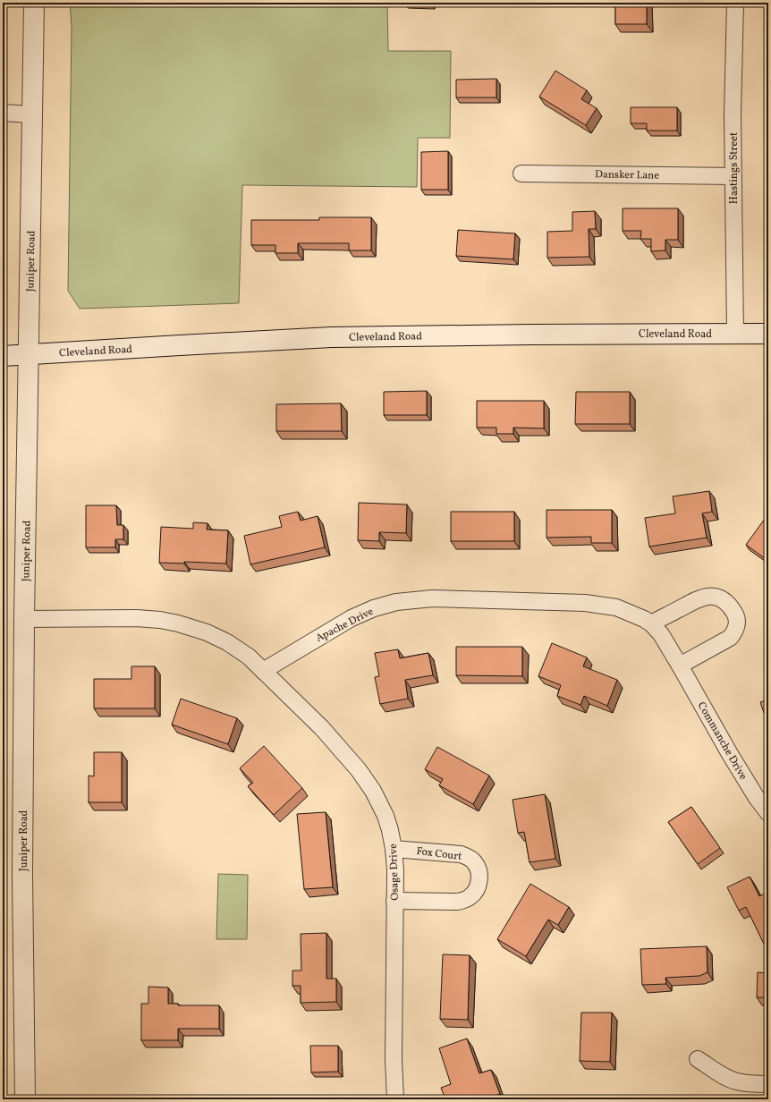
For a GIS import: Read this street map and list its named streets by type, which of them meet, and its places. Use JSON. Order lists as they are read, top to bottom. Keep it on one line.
{"streets":{"street":["Hastings Street","Dansker Lane","Juniper Road","Cleveland Road","Apache Drive","Commanche Drive","Fox Court","Osage Drive"]},"crossings":[["Hastings Street","Dansker Lane"],["Hastings Street","Cleveland Road"],["Juniper Road","Cleveland Road"],["Apache Drive","Commanche Drive"],["Apache Drive","Osage Drive"],["Fox Court","Osage Drive"]]}
